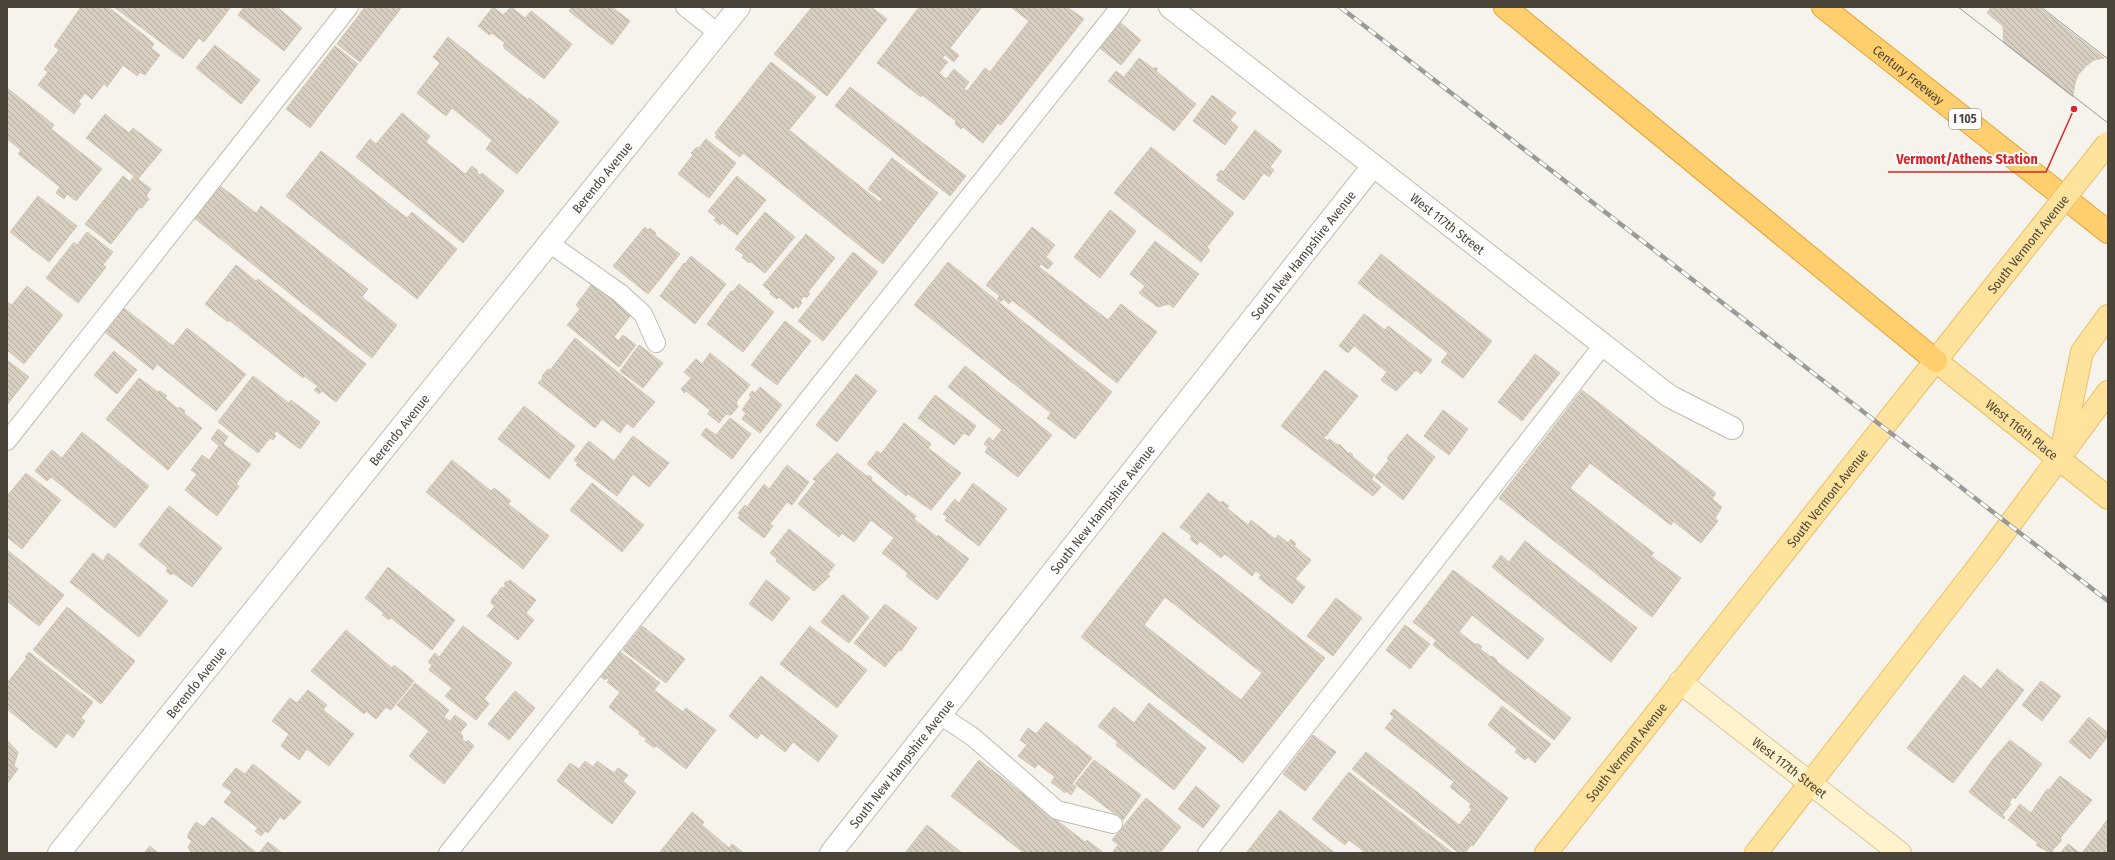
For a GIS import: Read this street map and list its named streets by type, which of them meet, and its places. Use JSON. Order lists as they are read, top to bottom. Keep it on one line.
{"streets":{"highway":["Century Freeway","I 105"],"main road":["South Vermont Avenue","West 116th Place"],"street":["Berendo Avenue","West 117th Street","South New Hampshire Avenue"]},"crossings":[["West 117th Street","South Vermont Avenue"],["West 117th Street","South New Hampshire Avenue"],["South Vermont Avenue","West 116th Place"]],"places":["Vermont/Athens Station"]}
